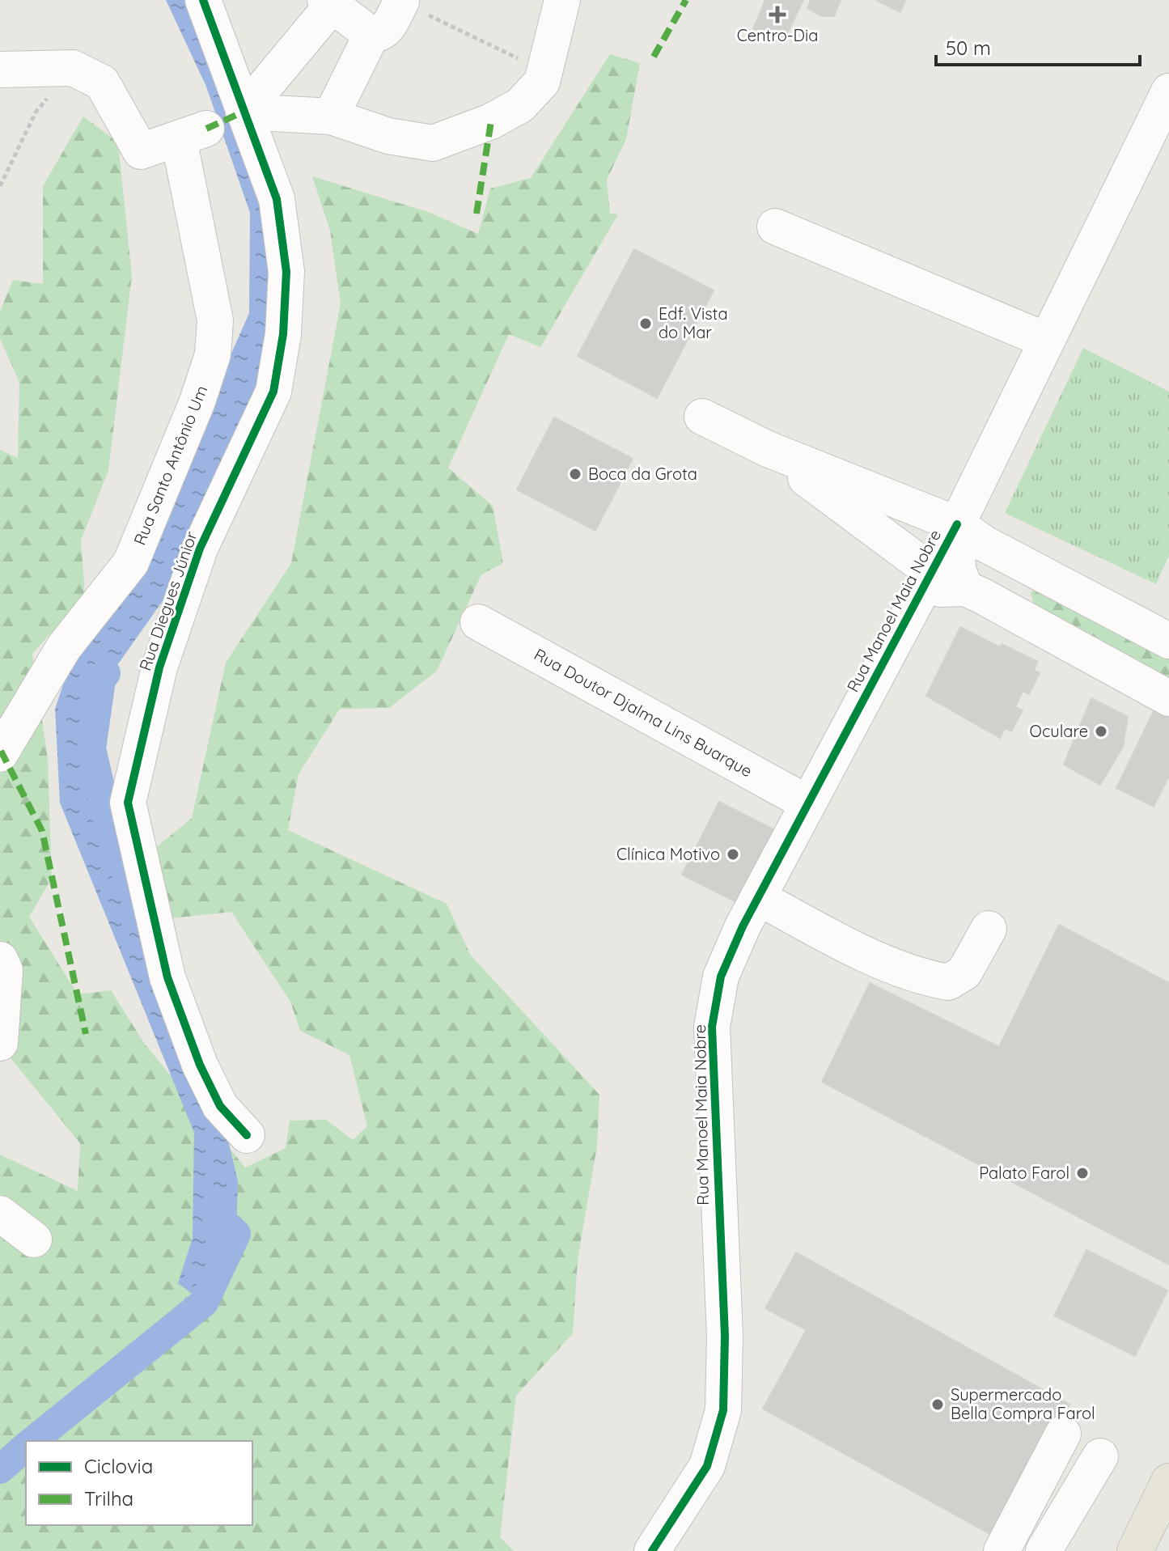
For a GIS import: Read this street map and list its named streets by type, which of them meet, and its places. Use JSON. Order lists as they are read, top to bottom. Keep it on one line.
{"streets":{"street":["Rua Santo Antônio Um","Rua Diegues Júnior","Rua Manoel Maia Nobre","Rua Doutor Djalma Lins Buarque"]},"crossings":[["Rua Manoel Maia Nobre","Rua Doutor Djalma Lins Buarque"]],"places":{"health":["Centro-Dia"],"other":["Edf. Vista do Mar","Boca da Grota","Oculare","Clínica Motivo","Palato Farol","Supermercado Bella Compra Farol"]},"legend":["Ciclovia","Trilha"],"scale_bar":"50 m"}
